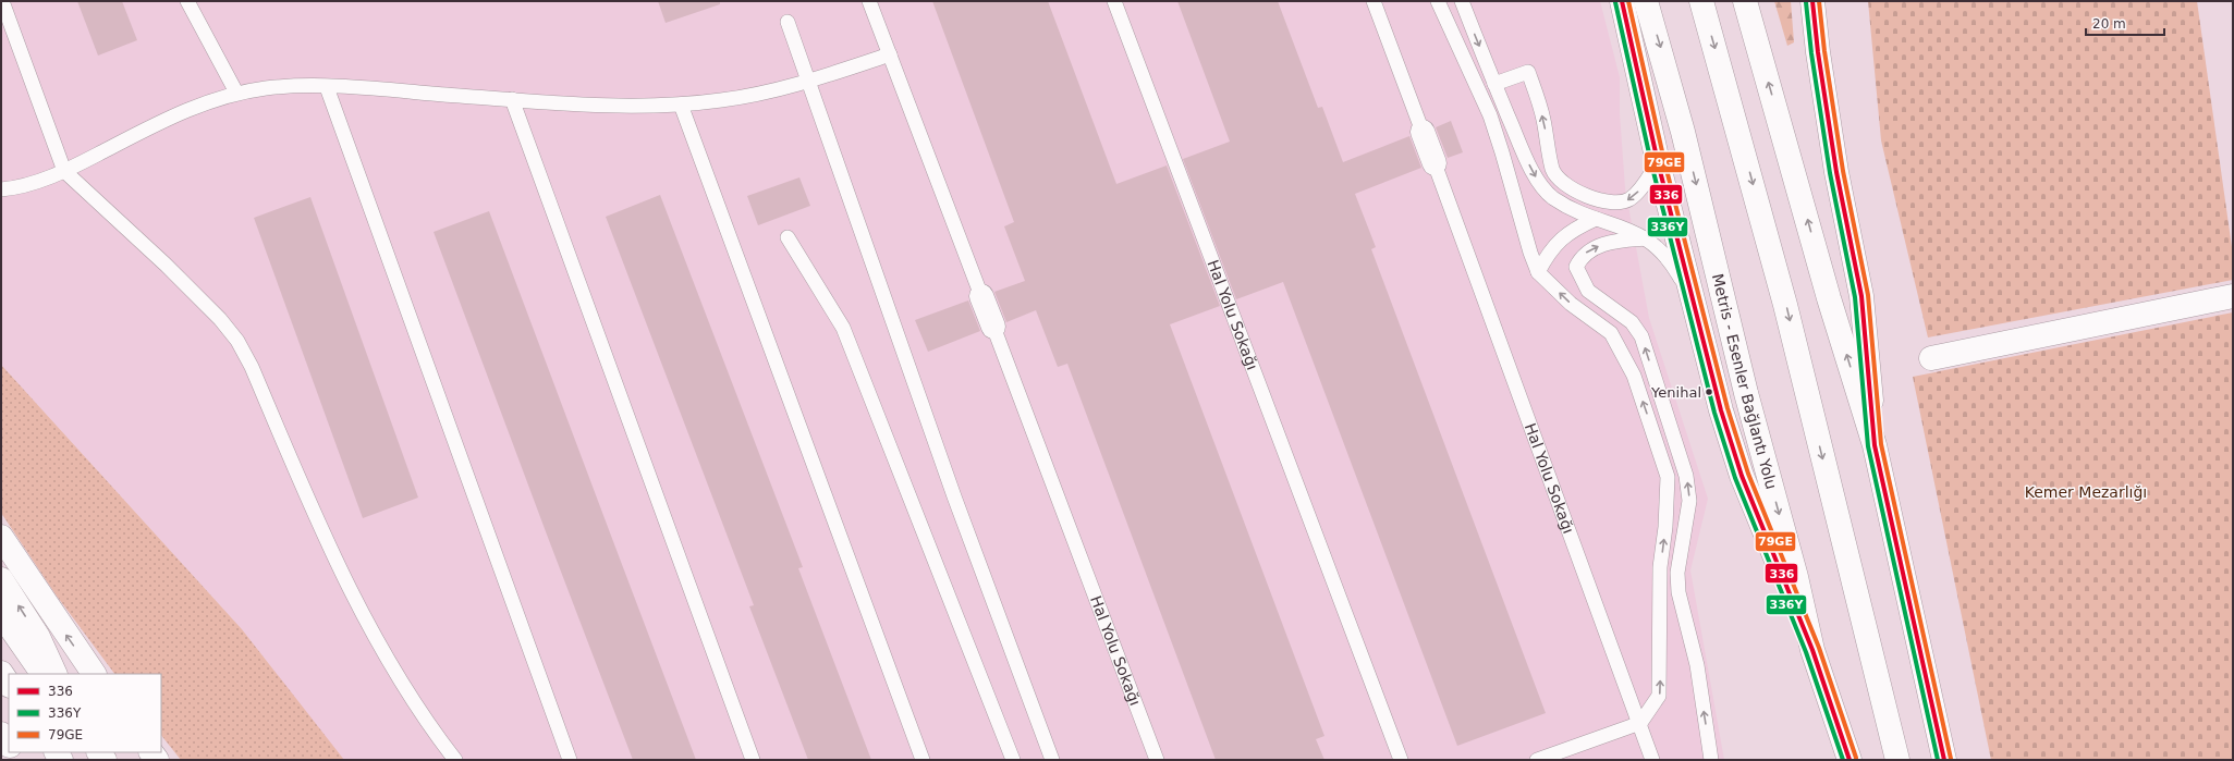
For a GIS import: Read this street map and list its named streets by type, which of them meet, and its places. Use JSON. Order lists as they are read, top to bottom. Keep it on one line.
{"streets":{"main road":["Hal Yolu Sokağı","Metris - Esenler Bağlantı Yolu"]},"parks":["Kemer Mezarlığı"],"places":["Yenihal"],"lines":["transit line 336","transit line 79GE","transit line 336Y"],"legend":["336","336Y","79GE"],"scale_bar":"20 m"}
